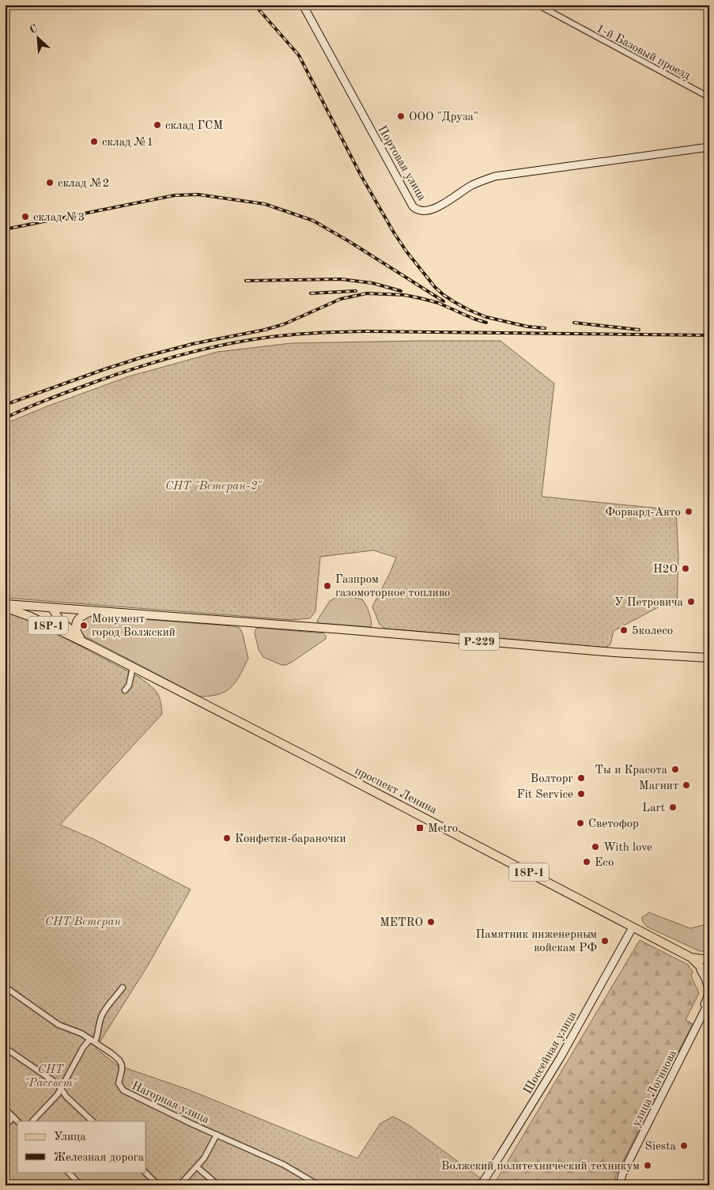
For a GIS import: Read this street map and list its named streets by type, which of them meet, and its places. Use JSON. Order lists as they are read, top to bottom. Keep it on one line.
{"streets":{"main road":["18Р-1","Р-229","проспект Ленина"],"street":["1-й Базовый проезд","Портовая улица","Шоссейная улица","улица Логинова","Нагорная улица"]},"crossings":[["Р-229","проспект Ленина"],["проспект Ленина","Шоссейная улица"]],"parks":["СНТ \"Ветеран-2\"","СНТ Ветеран","СНТ \"Рассвет\""],"places":{"other":["ООО \"Друза\"","склад ГСМ","склад №1","склад №2","склад №3","Форвард-Авто","H2O","Газпром газомоторное топливо","У Петровича","Монумент город Волжский","5колесо","Ты и Красота","Волторг","Магнит","Fit Service","Lart","Светофор","Конфетки-бараночки","With love","Eco","METRO","Памятник инженерным войскам РФ","Siesta","Волжский политехнический техникум"],"transit":["Metro"]},"legend":["Улица","Железная дорога"],"north":"top left"}
